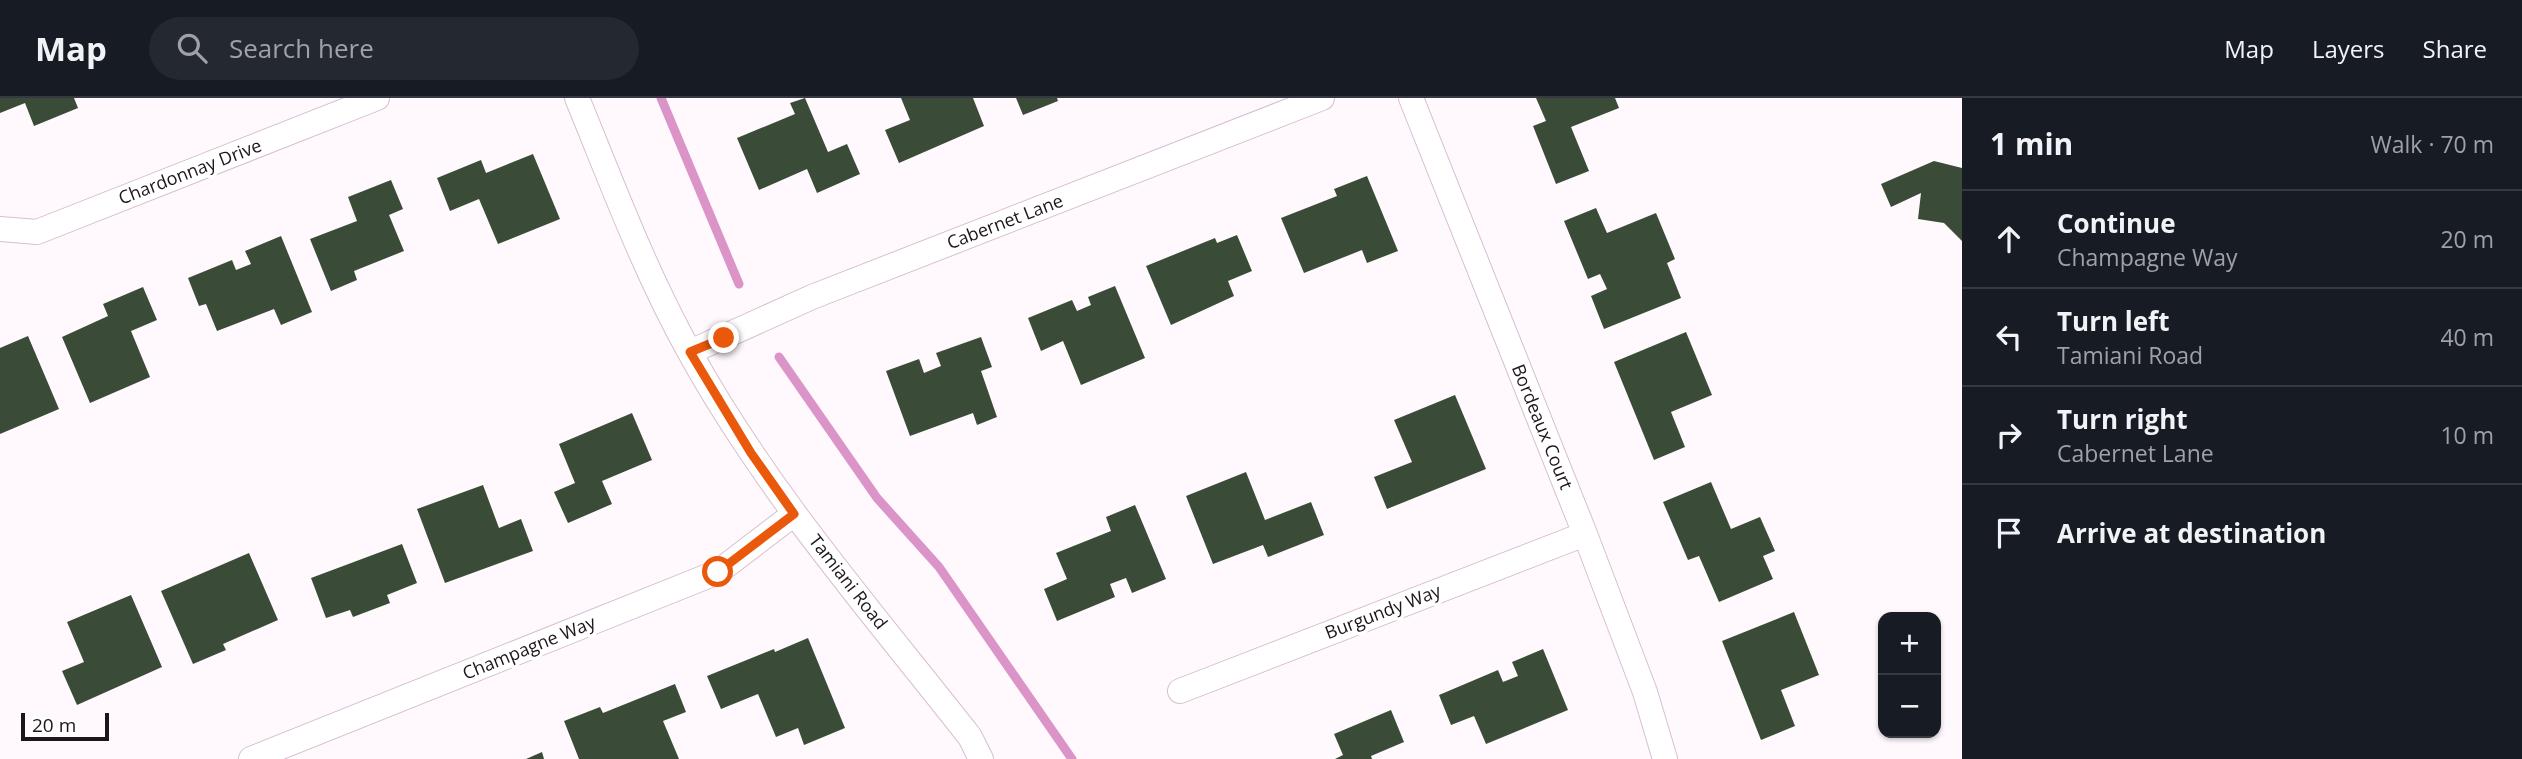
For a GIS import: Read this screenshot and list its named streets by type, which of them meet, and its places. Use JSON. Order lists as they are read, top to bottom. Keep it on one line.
{"streets":{"street":["Chardonnay Drive","Cabernet Lane","Bordeaux Court","Tamiani Road","Burgundy Way","Champagne Way"]},"crossings":[["Cabernet Lane","Tamiani Road"],["Bordeaux Court","Burgundy Way"],["Tamiani Road","Champagne Way"]],"scale_bar":"20 m","page":{"header":"Map","search":"Search here","nav":["Map","Layers","Share"],"heading":["1 min","Walk · 70 m"],"list":[["Continue","Champagne Way","20 m"],["Turn left","Tamiani Road","40 m"],["Turn right","Cabernet Lane","10 m"],"Arrive at destination"],"map_buttons":["+","−"],"scale":"20 m"}}
